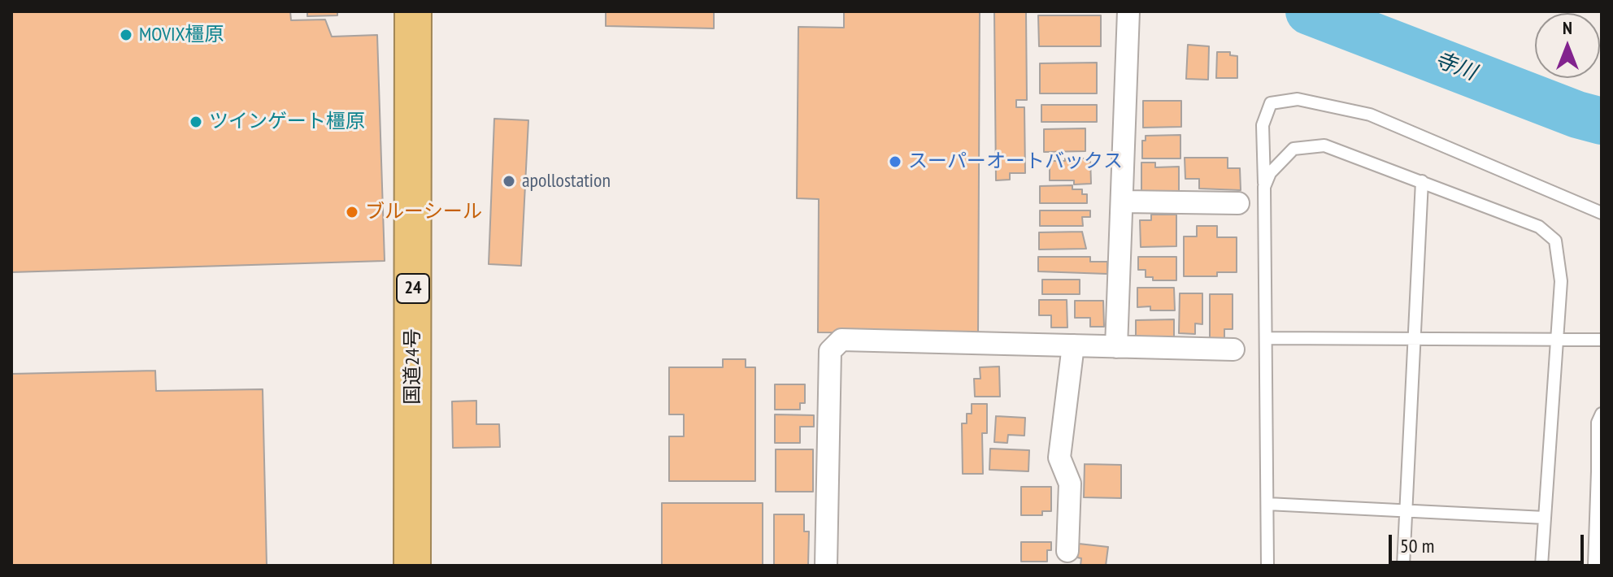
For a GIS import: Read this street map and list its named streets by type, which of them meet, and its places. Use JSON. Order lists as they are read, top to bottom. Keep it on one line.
{"streets":{"highway":["24","国道24号"]},"water":["寺川"],"places":["MOVIX橿原","ツインゲート橿原","スーパーオートバックス","apollostation","ブルーシール"],"scale_bar":"50 m","north":"top"}
